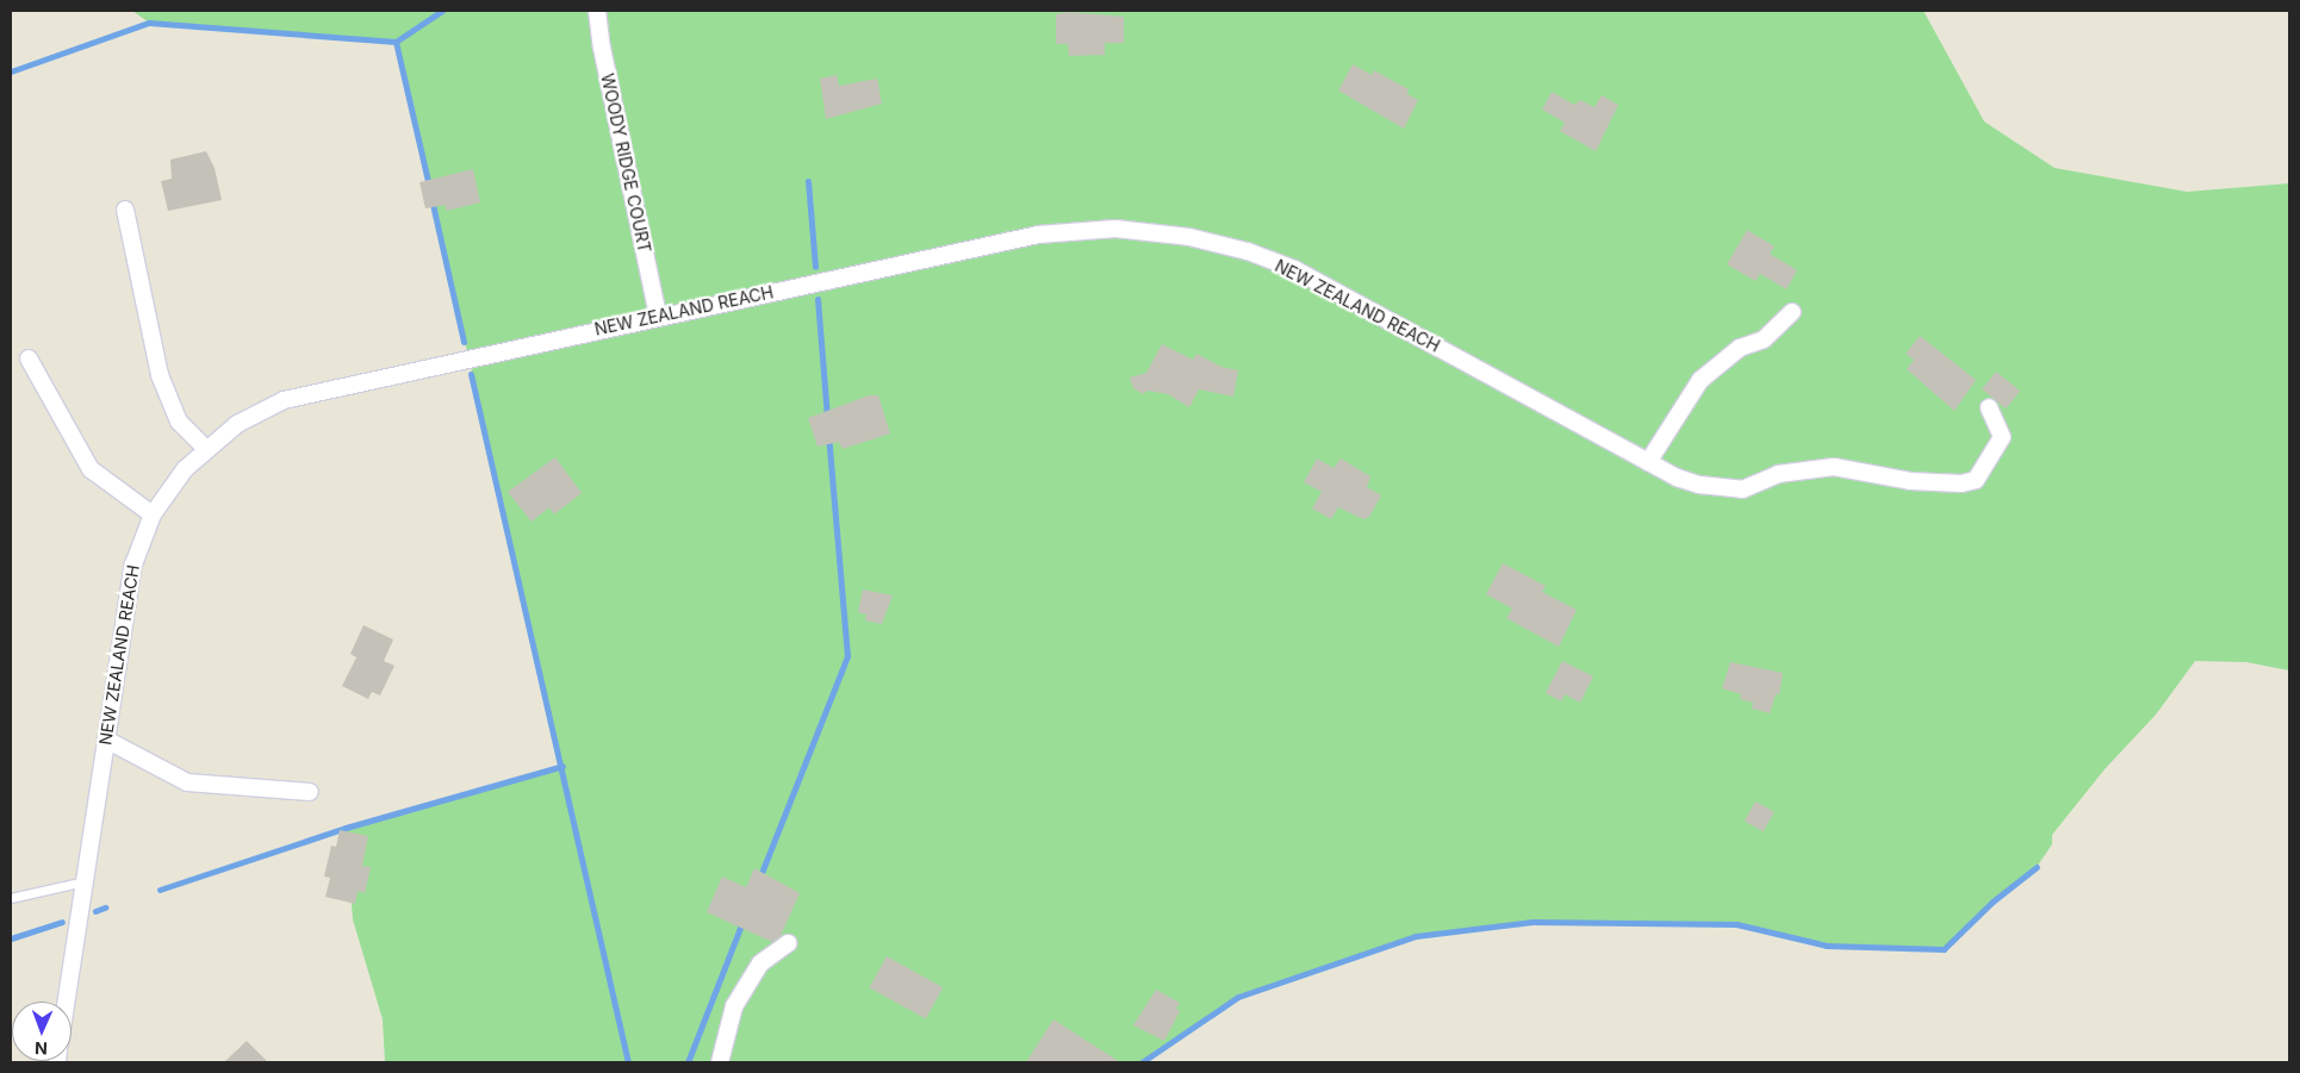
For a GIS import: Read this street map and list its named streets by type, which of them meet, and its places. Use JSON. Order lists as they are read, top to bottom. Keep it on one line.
{"streets":{"street":["WOODY RIDGE COURT","NEW ZEALAND REACH"]},"crossings":[["WOODY RIDGE COURT","NEW ZEALAND REACH"]],"north":"bottom"}
